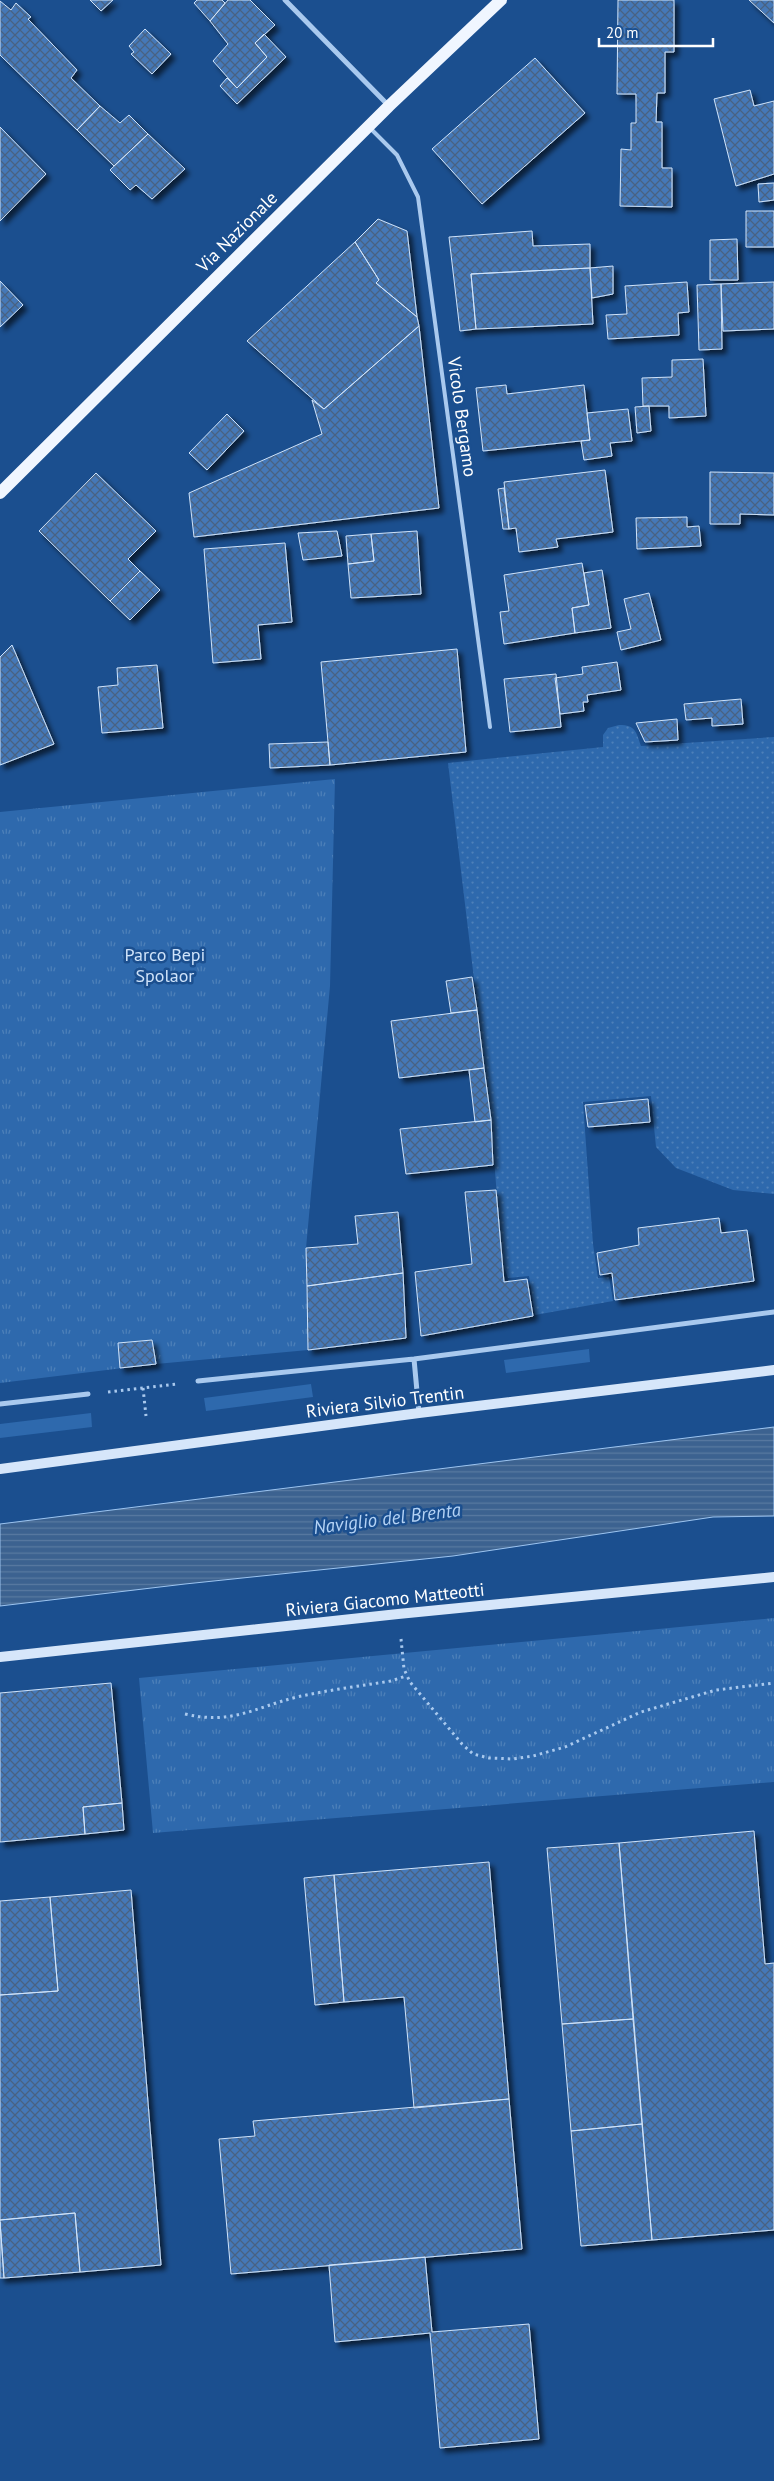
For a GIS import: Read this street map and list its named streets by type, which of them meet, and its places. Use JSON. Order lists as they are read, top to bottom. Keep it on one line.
{"streets":{"main road":["Via Nazionale"],"street":["Riviera Silvio Trentin","Riviera Giacomo Matteotti"],"lane":["Vicolo Bergamo"]},"crossings":[["Via Nazionale","Vicolo Bergamo"]],"water":["Naviglio del Brenta"],"parks":["Parco Bepi Spolaor"],"scale_bar":"20 m"}
